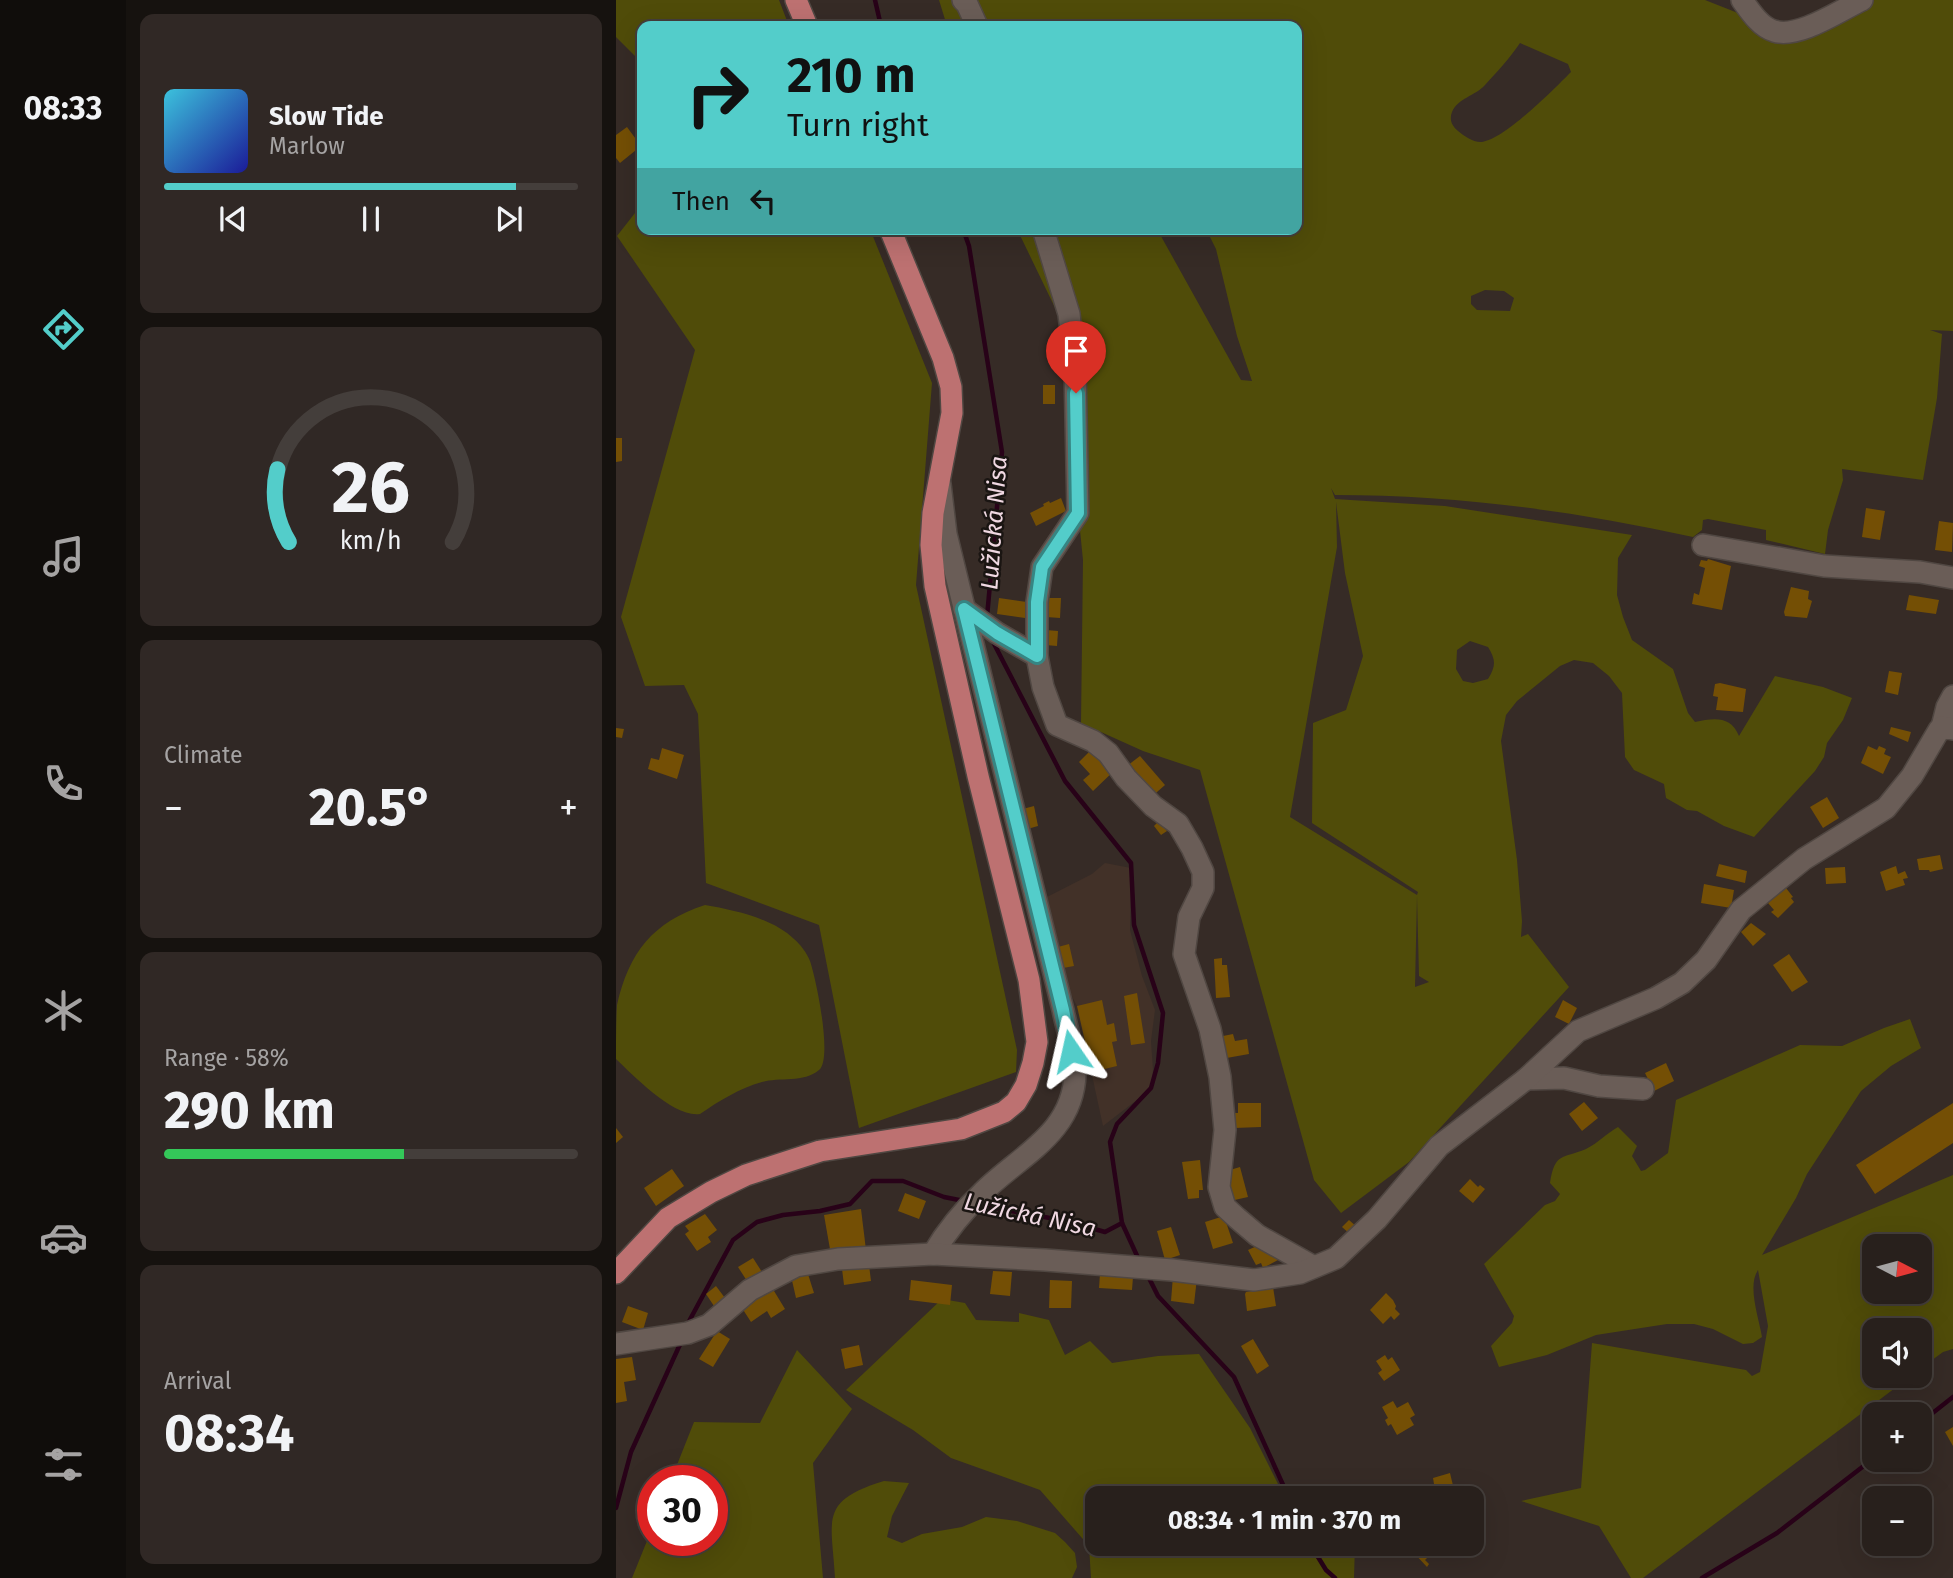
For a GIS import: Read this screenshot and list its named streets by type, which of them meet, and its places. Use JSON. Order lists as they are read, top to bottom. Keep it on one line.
{"water":["Lužická Nisa"],"north":"right","page":{"tabs":"08:33","turn":["210 m","Turn right"],"song":["Slow Tide","Marlow"],"then":"Then","tile":["Climate",["Range · 58%","290 km"],["Arrival","08:34"]],"heat":["−","20.5°","+"],"map_buttons":["+","−"],"limit":"30","trip":"08:34 · 1 min · 370 m","gauge":["26","km/h"]}}
